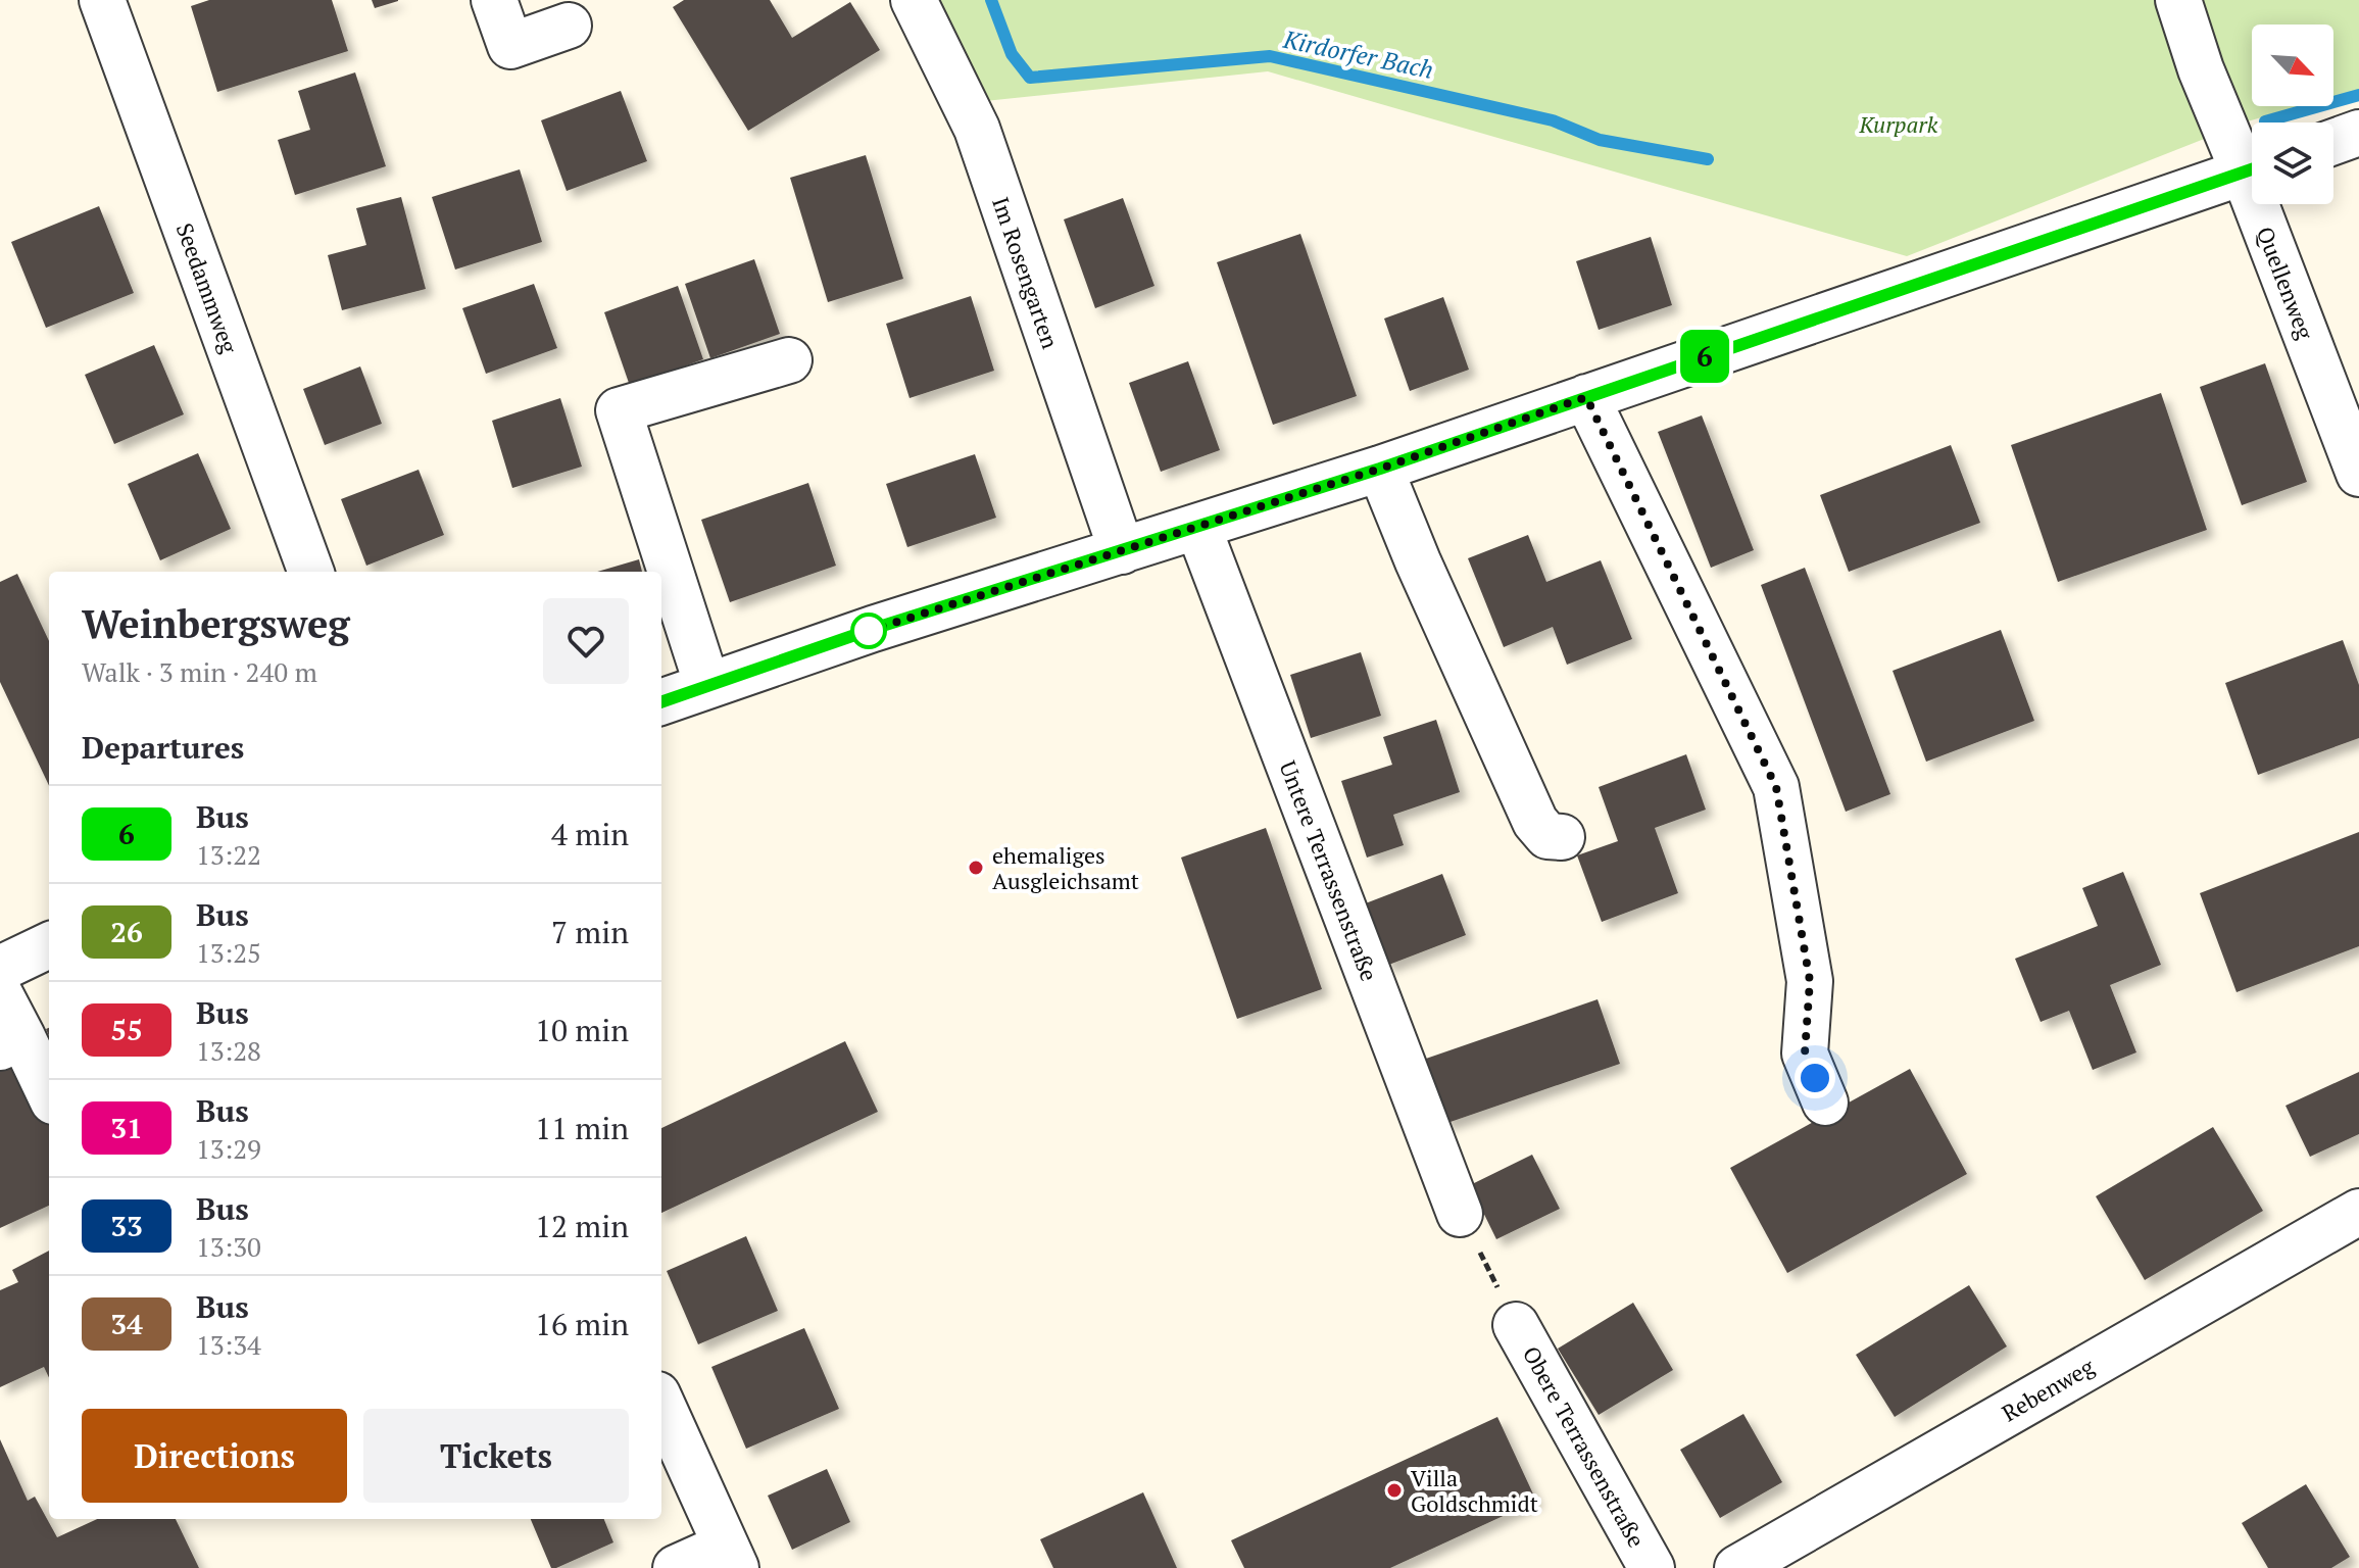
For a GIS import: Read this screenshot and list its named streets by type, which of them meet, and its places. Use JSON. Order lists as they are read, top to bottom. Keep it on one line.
{"streets":{"street":["Im Rosengarten","Quellenweg","Seedammweg","Untere Terrassenstraße","Rebenweg","Obere Terrassenstraße"]},"water":["Kirdorfer Bach"],"parks":["Kurpark"],"places":["ehemaliges Ausgleichsamt","Villa Goldschmidt"],"lines":["bus line 6"],"north":"bottom right","page":{"on_map":"6","heading":[["Weinbergsweg","Walk · 3 min · 240 m"],"Departures"],"list":[{"mark":"6","name":"Bus","note":"13:22","value":"4 min"},{"mark":"26","name":"Bus","note":"13:25","value":"7 min"},{"mark":"55","name":"Bus","note":"13:28","value":"10 min"},{"mark":"31","name":"Bus","note":"13:29","value":"11 min"},{"mark":"33","name":"Bus","note":"13:30","value":"12 min"},{"mark":"34","name":"Bus","note":"13:34","value":"16 min"}],"buttons":["Directions","Tickets"]}}
